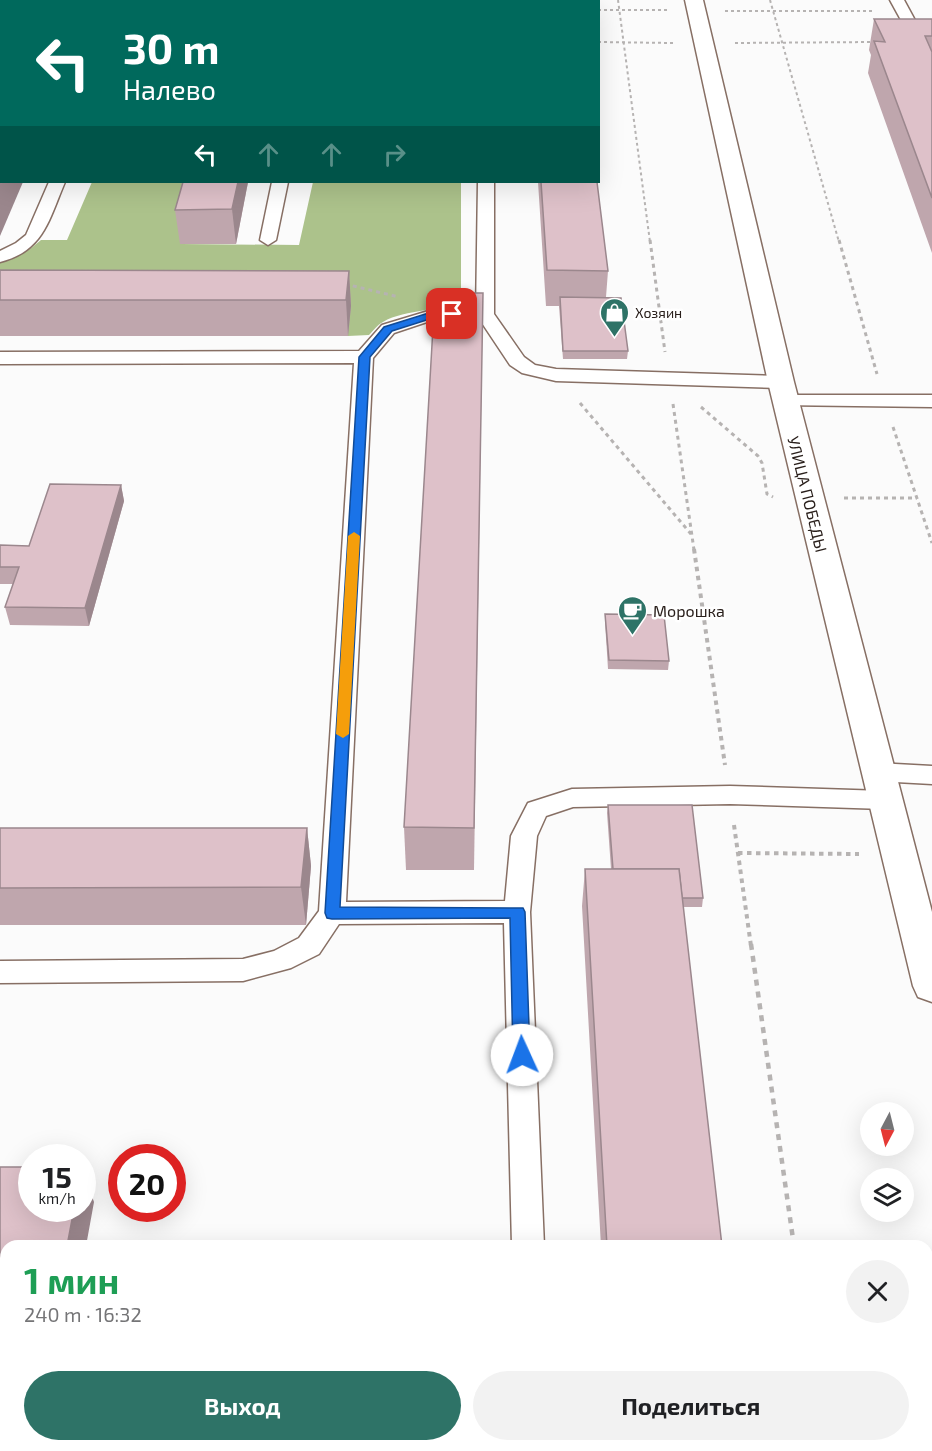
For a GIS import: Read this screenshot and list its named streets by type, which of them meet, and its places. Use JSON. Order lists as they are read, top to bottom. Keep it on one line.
{"streets":{"street":["УЛИЦА ПОБЕДЫ"]},"places":{"shop":["Хозяин"],"cafe":["Морошка"]},"north":"bottom","page":{"turn":["30 m","Налево"],"speed":"15 km/h","limit":"20","heading":["1 мин","240 m · 16:32"],"buttons":["Выход","Поделиться"]}}
